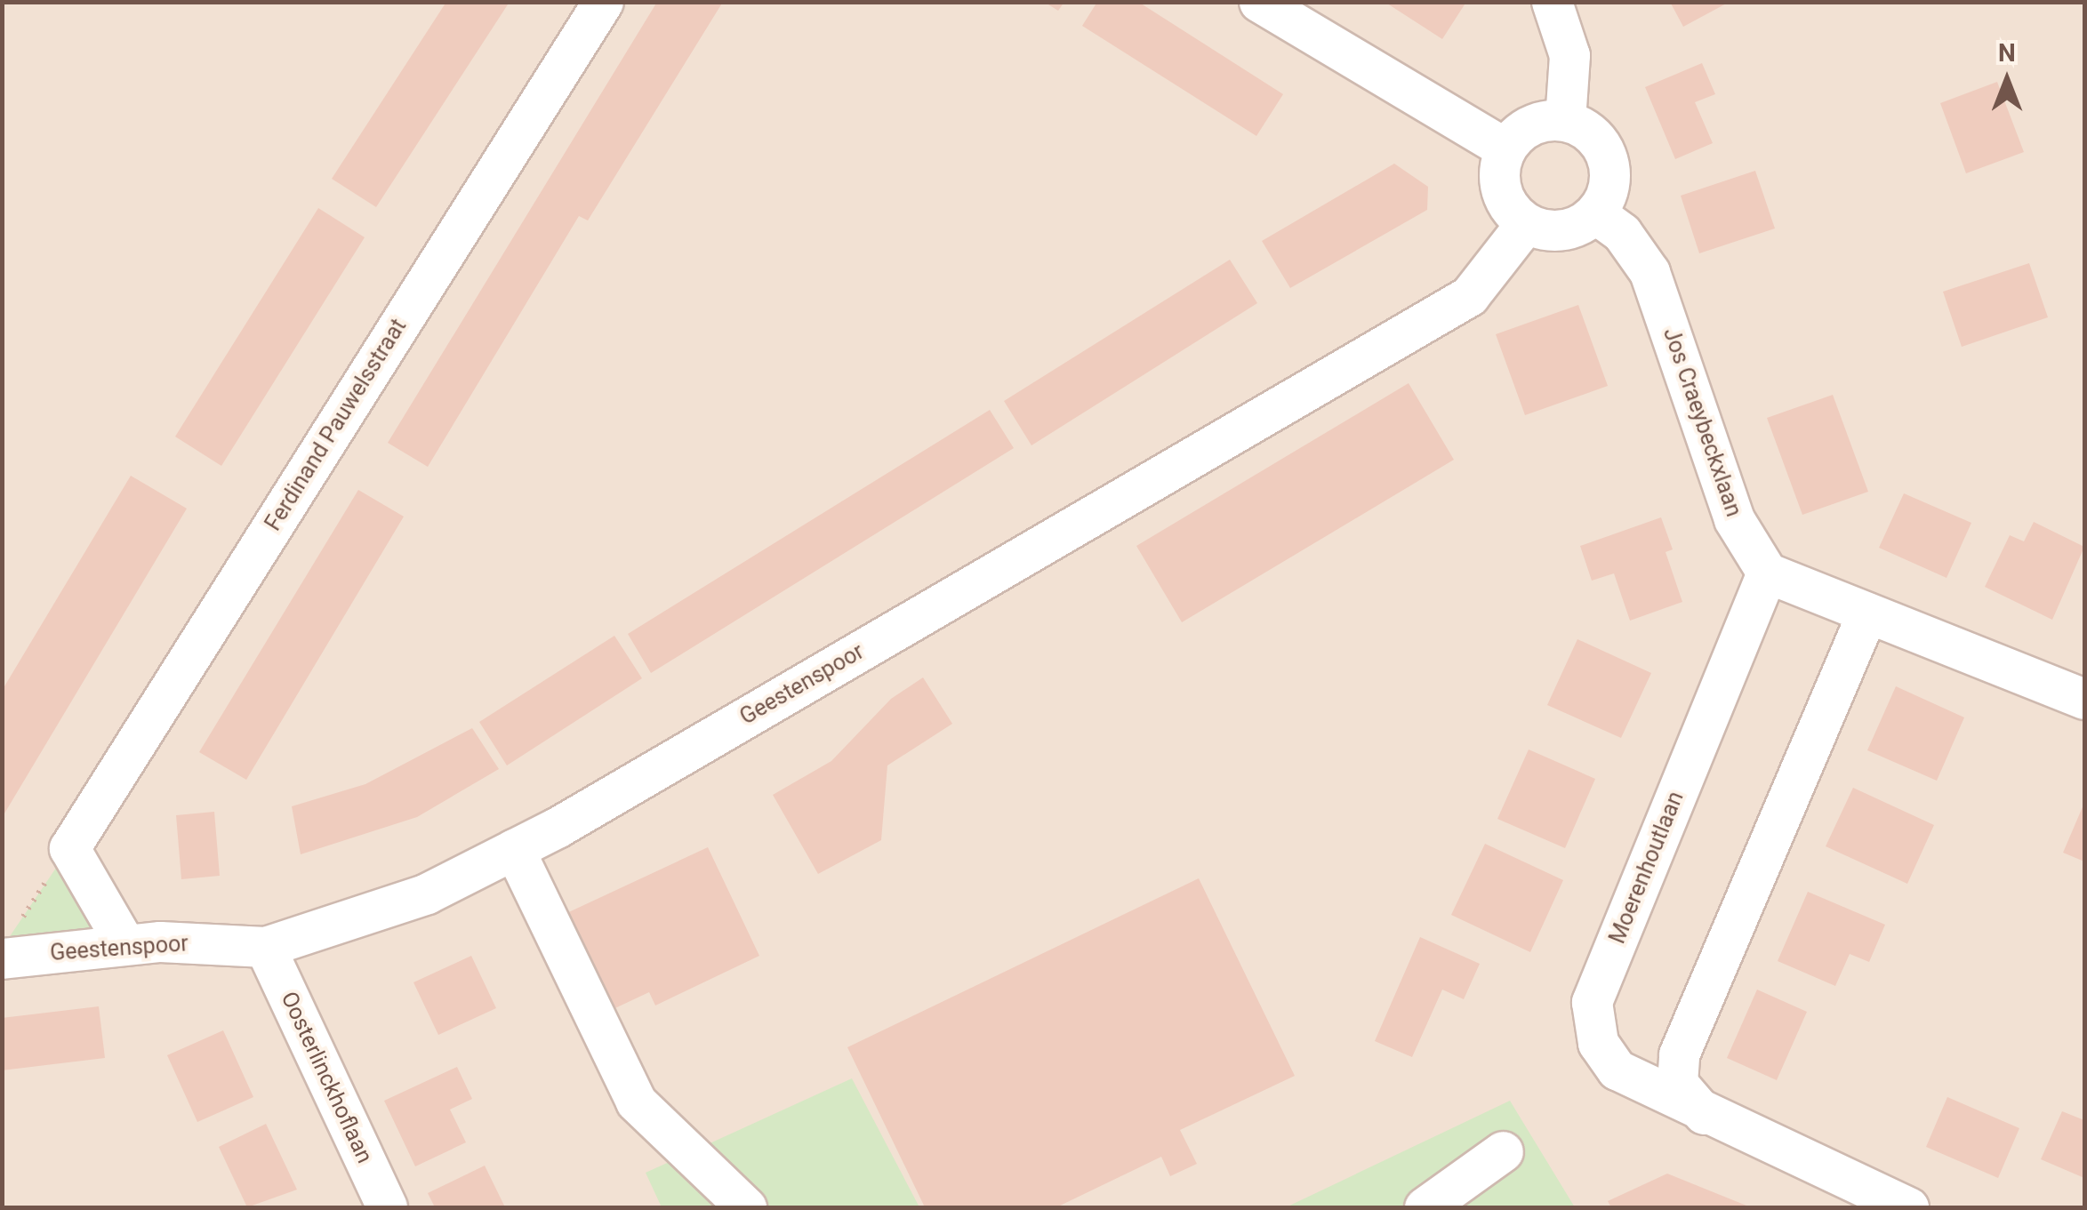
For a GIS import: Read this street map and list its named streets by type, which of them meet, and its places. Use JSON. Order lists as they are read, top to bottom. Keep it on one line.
{"streets":{"street":["Jos Craeybeckxlaan","Ferdinand Pauwelsstraat","Geestenspoor","Moerenhoutlaan","Oosterlinckhoflaan"]},"crossings":[["Jos Craeybeckxlaan","Geestenspoor"],["Jos Craeybeckxlaan","Moerenhoutlaan"],["Geestenspoor","Oosterlinckhoflaan"]],"north":"top"}
